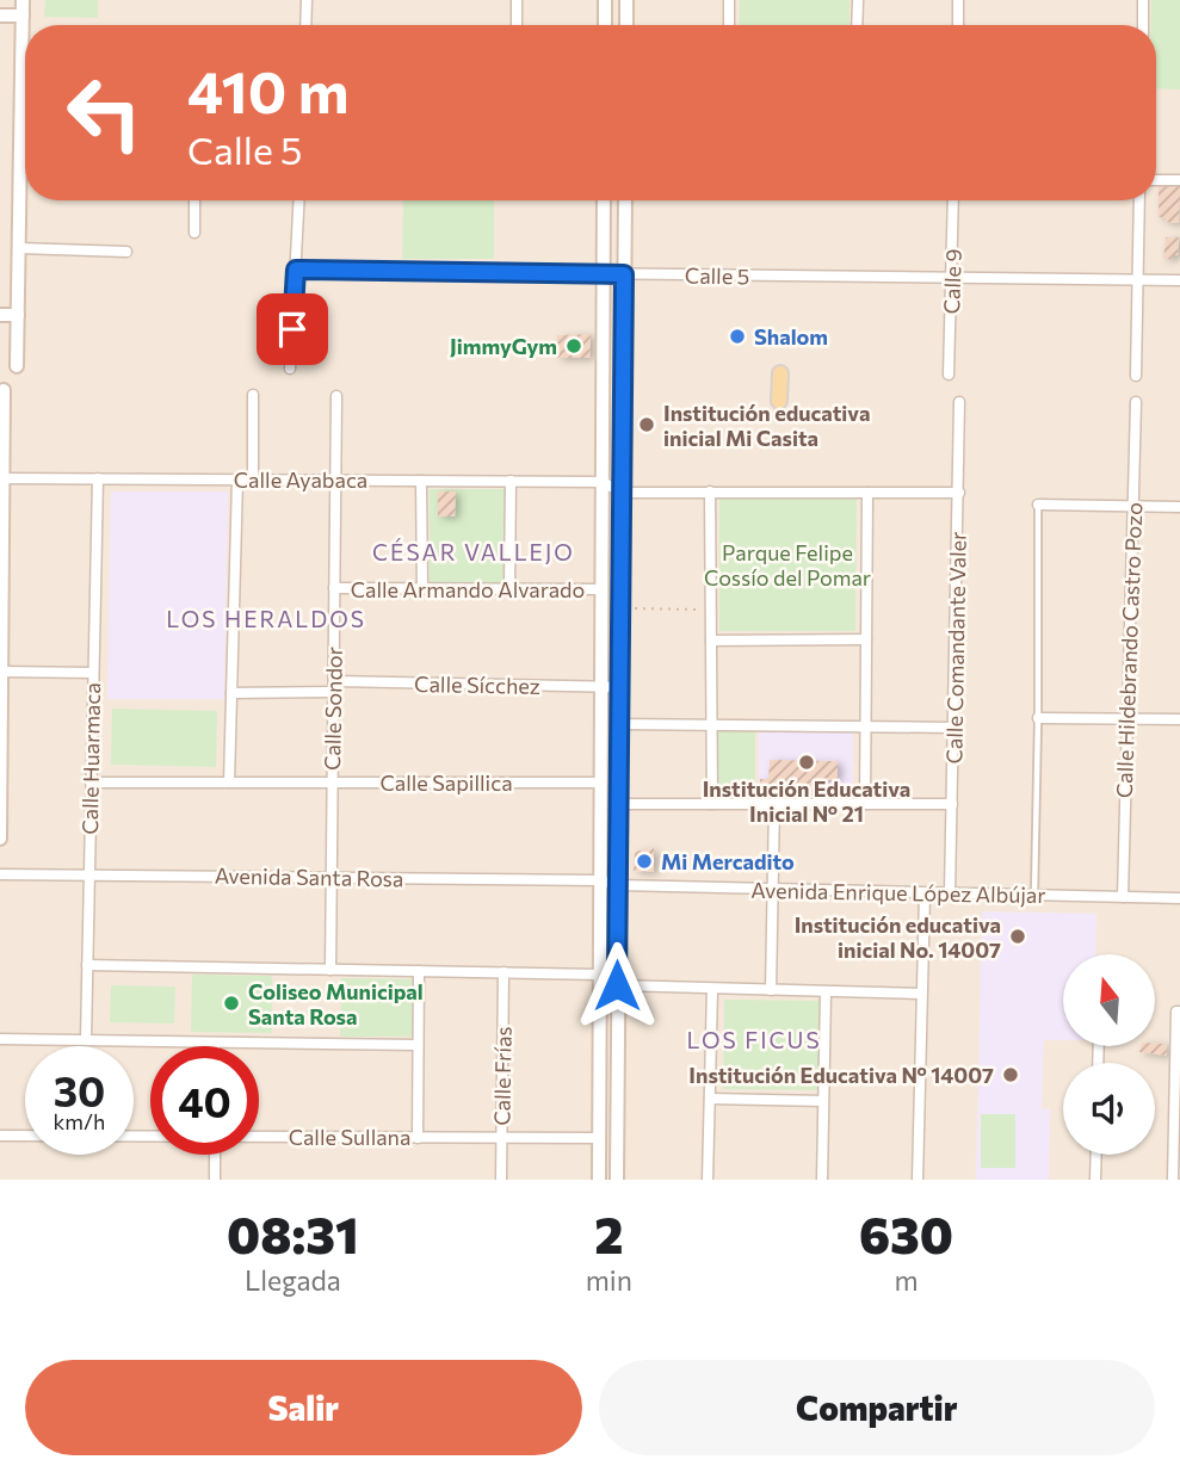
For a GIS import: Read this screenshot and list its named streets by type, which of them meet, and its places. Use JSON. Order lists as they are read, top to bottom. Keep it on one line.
{"streets":{"street":["Calle 5","Calle 9","Calle Ayabaca","Calle Armando Alvarado","Calle Comandante Valer","Calle Hildebrando Castro Pozo","Calle Sícchez","Calle Sondor","Calle Huarmaca","Calle Sapillica","Avenida Santa Rosa","Avenida Enrique López Albújar","Calle Frías","Calle Sullana"]},"crossings":[["Calle 5","Calle 9"],["Calle Ayabaca","Calle Sondor"],["Calle Ayabaca","Calle Huarmaca"],["Calle Armando Alvarado","Calle Sondor"],["Calle Comandante Valer","Avenida Enrique López Albújar"],["Calle Hildebrando Castro Pozo","Avenida Enrique López Albújar"],["Calle Sícchez","Calle Sondor"],["Calle Sondor","Calle Sapillica"],["Calle Sondor","Avenida Santa Rosa"],["Calle Huarmaca","Calle Sapillica"],["Calle Huarmaca","Avenida Santa Rosa"],["Avenida Santa Rosa","Avenida Enrique López Albújar"],["Calle Frías","Calle Sullana"]],"districts":["CÉSAR VALLEJO","LOS HERALDOS","LOS FICUS"],"parks":["Parque Felipe Cossío del Pomar"],"places":["Shalom","JimmyGym","Institución educativa inicial Mi Casita","Institución Educativa Inicial Nº 21","Mi Mercadito","Institución educativa inicial No. 14007","Coliseo Municipal Santa Rosa","Institución Educativa Nº 14007"],"north":"top","page":{"turn":["410 m","Calle 5"],"speed":"30 km/h","limit":"40","eta":["08:31","Llegada","2","min","630","m"],"buttons":["Salir","Compartir"]}}
